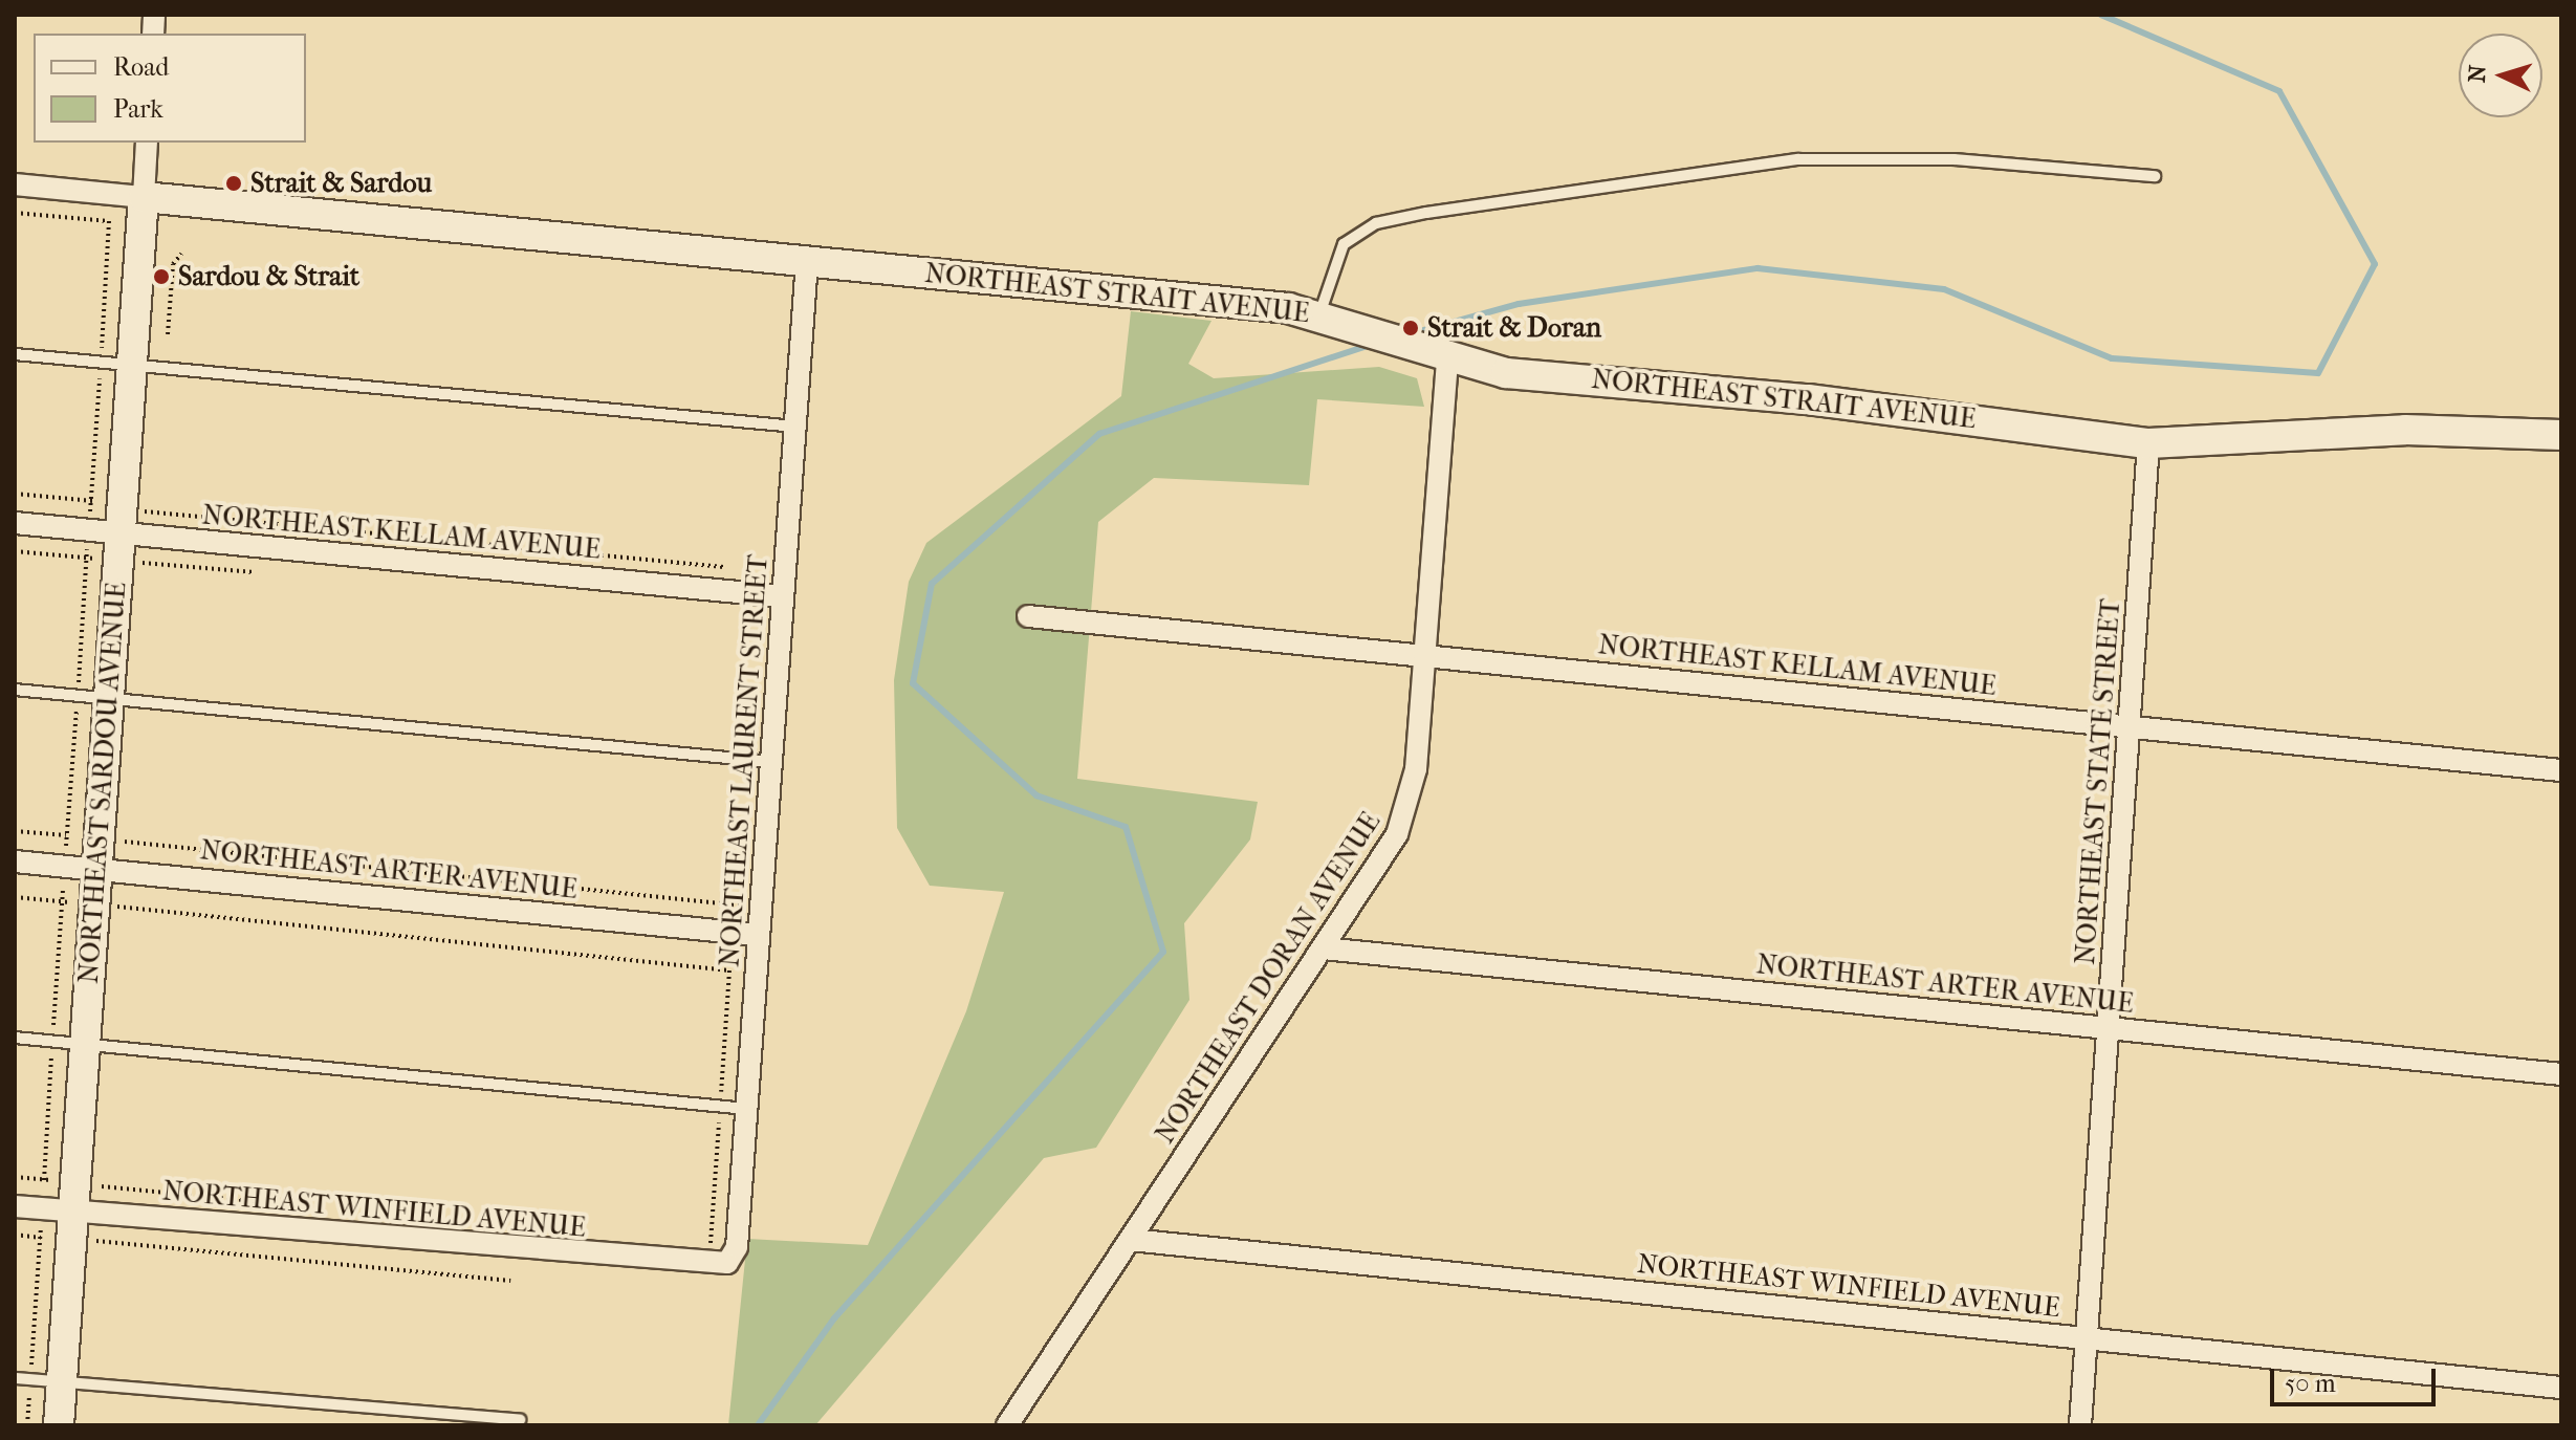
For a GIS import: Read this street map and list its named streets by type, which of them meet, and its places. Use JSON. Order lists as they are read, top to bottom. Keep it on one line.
{"streets":{"main road":["NORTHEAST STRAIT AVENUE","NORTHEAST SARDOU AVENUE"],"street":["NORTHEAST KELLAM AVENUE","NORTHEAST LAURENT STREET","NORTHEAST STATE STREET","NORTHEAST ARTER AVENUE","NORTHEAST DORAN AVENUE","NORTHEAST WINFIELD AVENUE"]},"crossings":[["NORTHEAST STRAIT AVENUE","NORTHEAST LAURENT STREET"],["NORTHEAST STRAIT AVENUE","NORTHEAST STATE STREET"],["NORTHEAST STRAIT AVENUE","NORTHEAST SARDOU AVENUE"],["NORTHEAST STRAIT AVENUE","NORTHEAST DORAN AVENUE"],["NORTHEAST KELLAM AVENUE","NORTHEAST LAURENT STREET"],["NORTHEAST KELLAM AVENUE","NORTHEAST STATE STREET"],["NORTHEAST KELLAM AVENUE","NORTHEAST SARDOU AVENUE"],["NORTHEAST KELLAM AVENUE","NORTHEAST DORAN AVENUE"],["NORTHEAST LAURENT STREET","NORTHEAST ARTER AVENUE"],["NORTHEAST LAURENT STREET","NORTHEAST WINFIELD AVENUE"],["NORTHEAST STATE STREET","NORTHEAST ARTER AVENUE"],["NORTHEAST STATE STREET","NORTHEAST WINFIELD AVENUE"],["NORTHEAST SARDOU AVENUE","NORTHEAST ARTER AVENUE"],["NORTHEAST SARDOU AVENUE","NORTHEAST WINFIELD AVENUE"],["NORTHEAST ARTER AVENUE","NORTHEAST DORAN AVENUE"],["NORTHEAST DORAN AVENUE","NORTHEAST WINFIELD AVENUE"]],"places":["Strait & Sardou","Sardou & Strait","Strait & Doran"],"legend":["Road","Park"],"scale_bar":"50 m","north":"left"}
